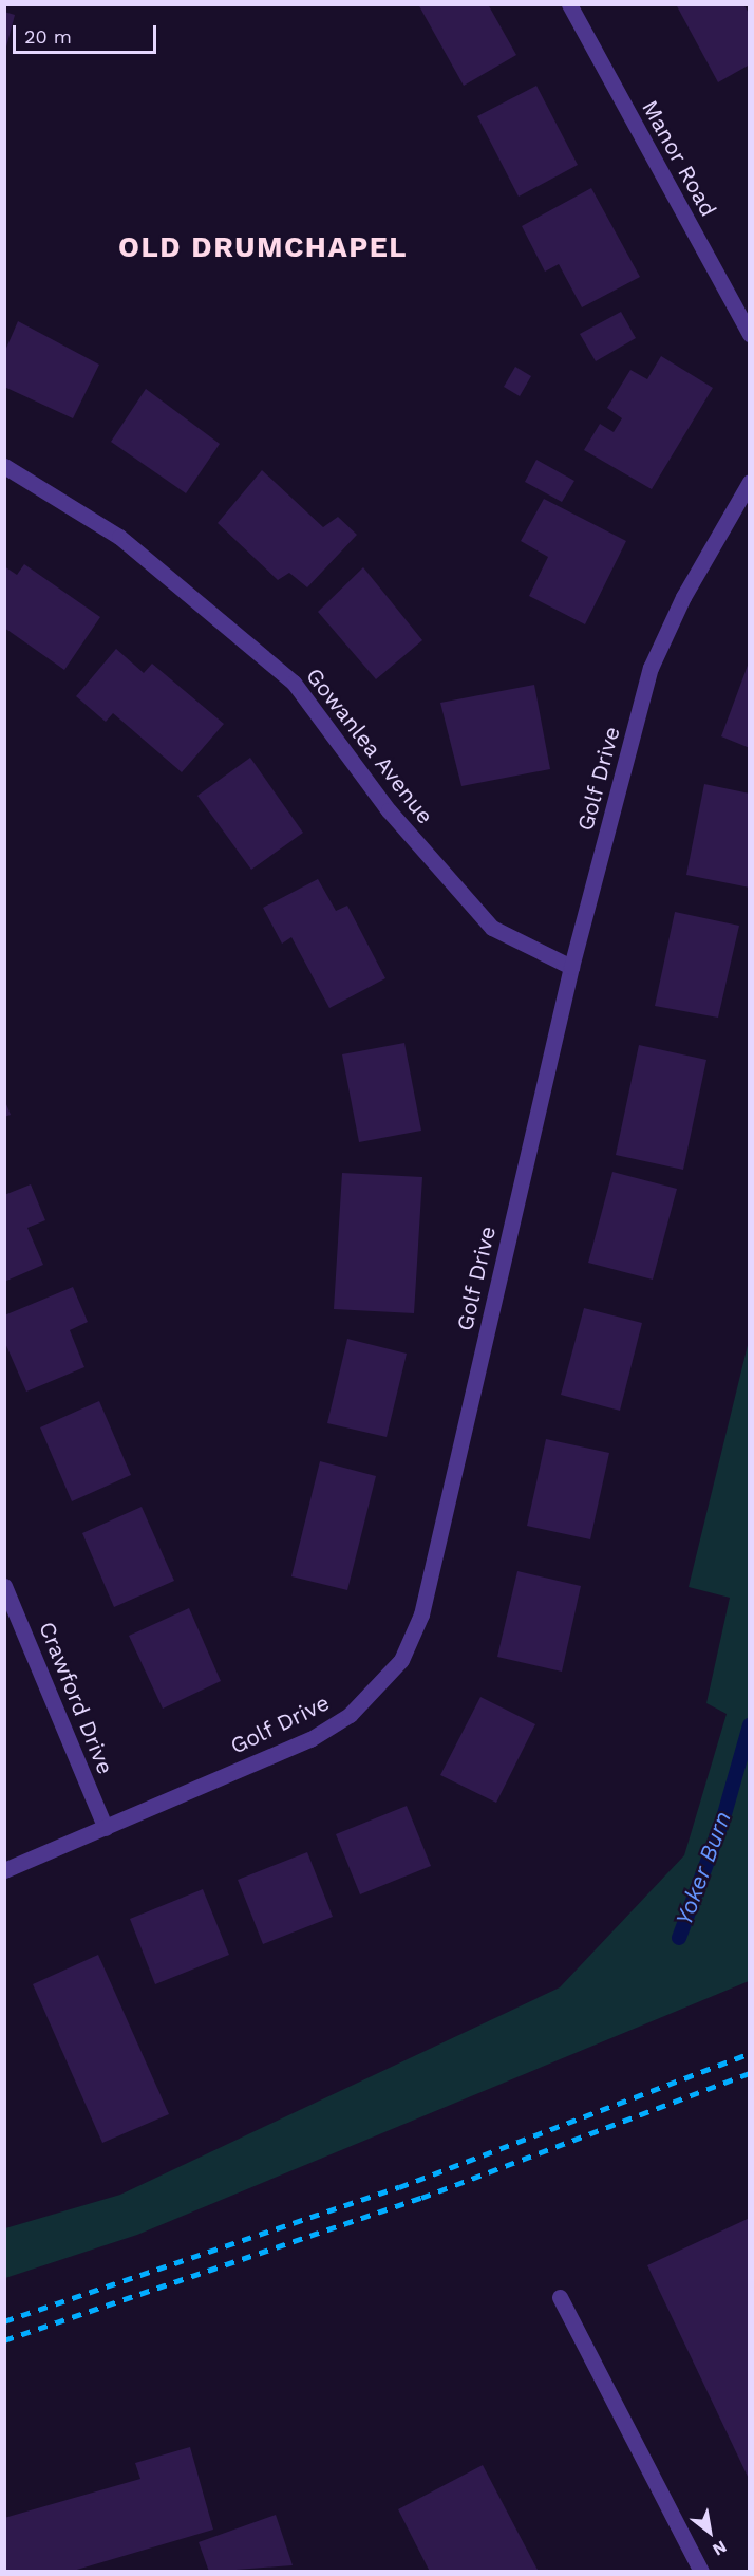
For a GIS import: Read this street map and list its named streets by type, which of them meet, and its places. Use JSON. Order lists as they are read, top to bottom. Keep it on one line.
{"streets":{"street":["Manor Road","Gowanlea Avenue","Golf Drive","Crawford Drive"]},"crossings":[["Gowanlea Avenue","Golf Drive"],["Golf Drive","Crawford Drive"]],"districts":["OLD DRUMCHAPEL"],"water":["Yoker Burn"],"scale_bar":"20 m","north":"bottom right"}
